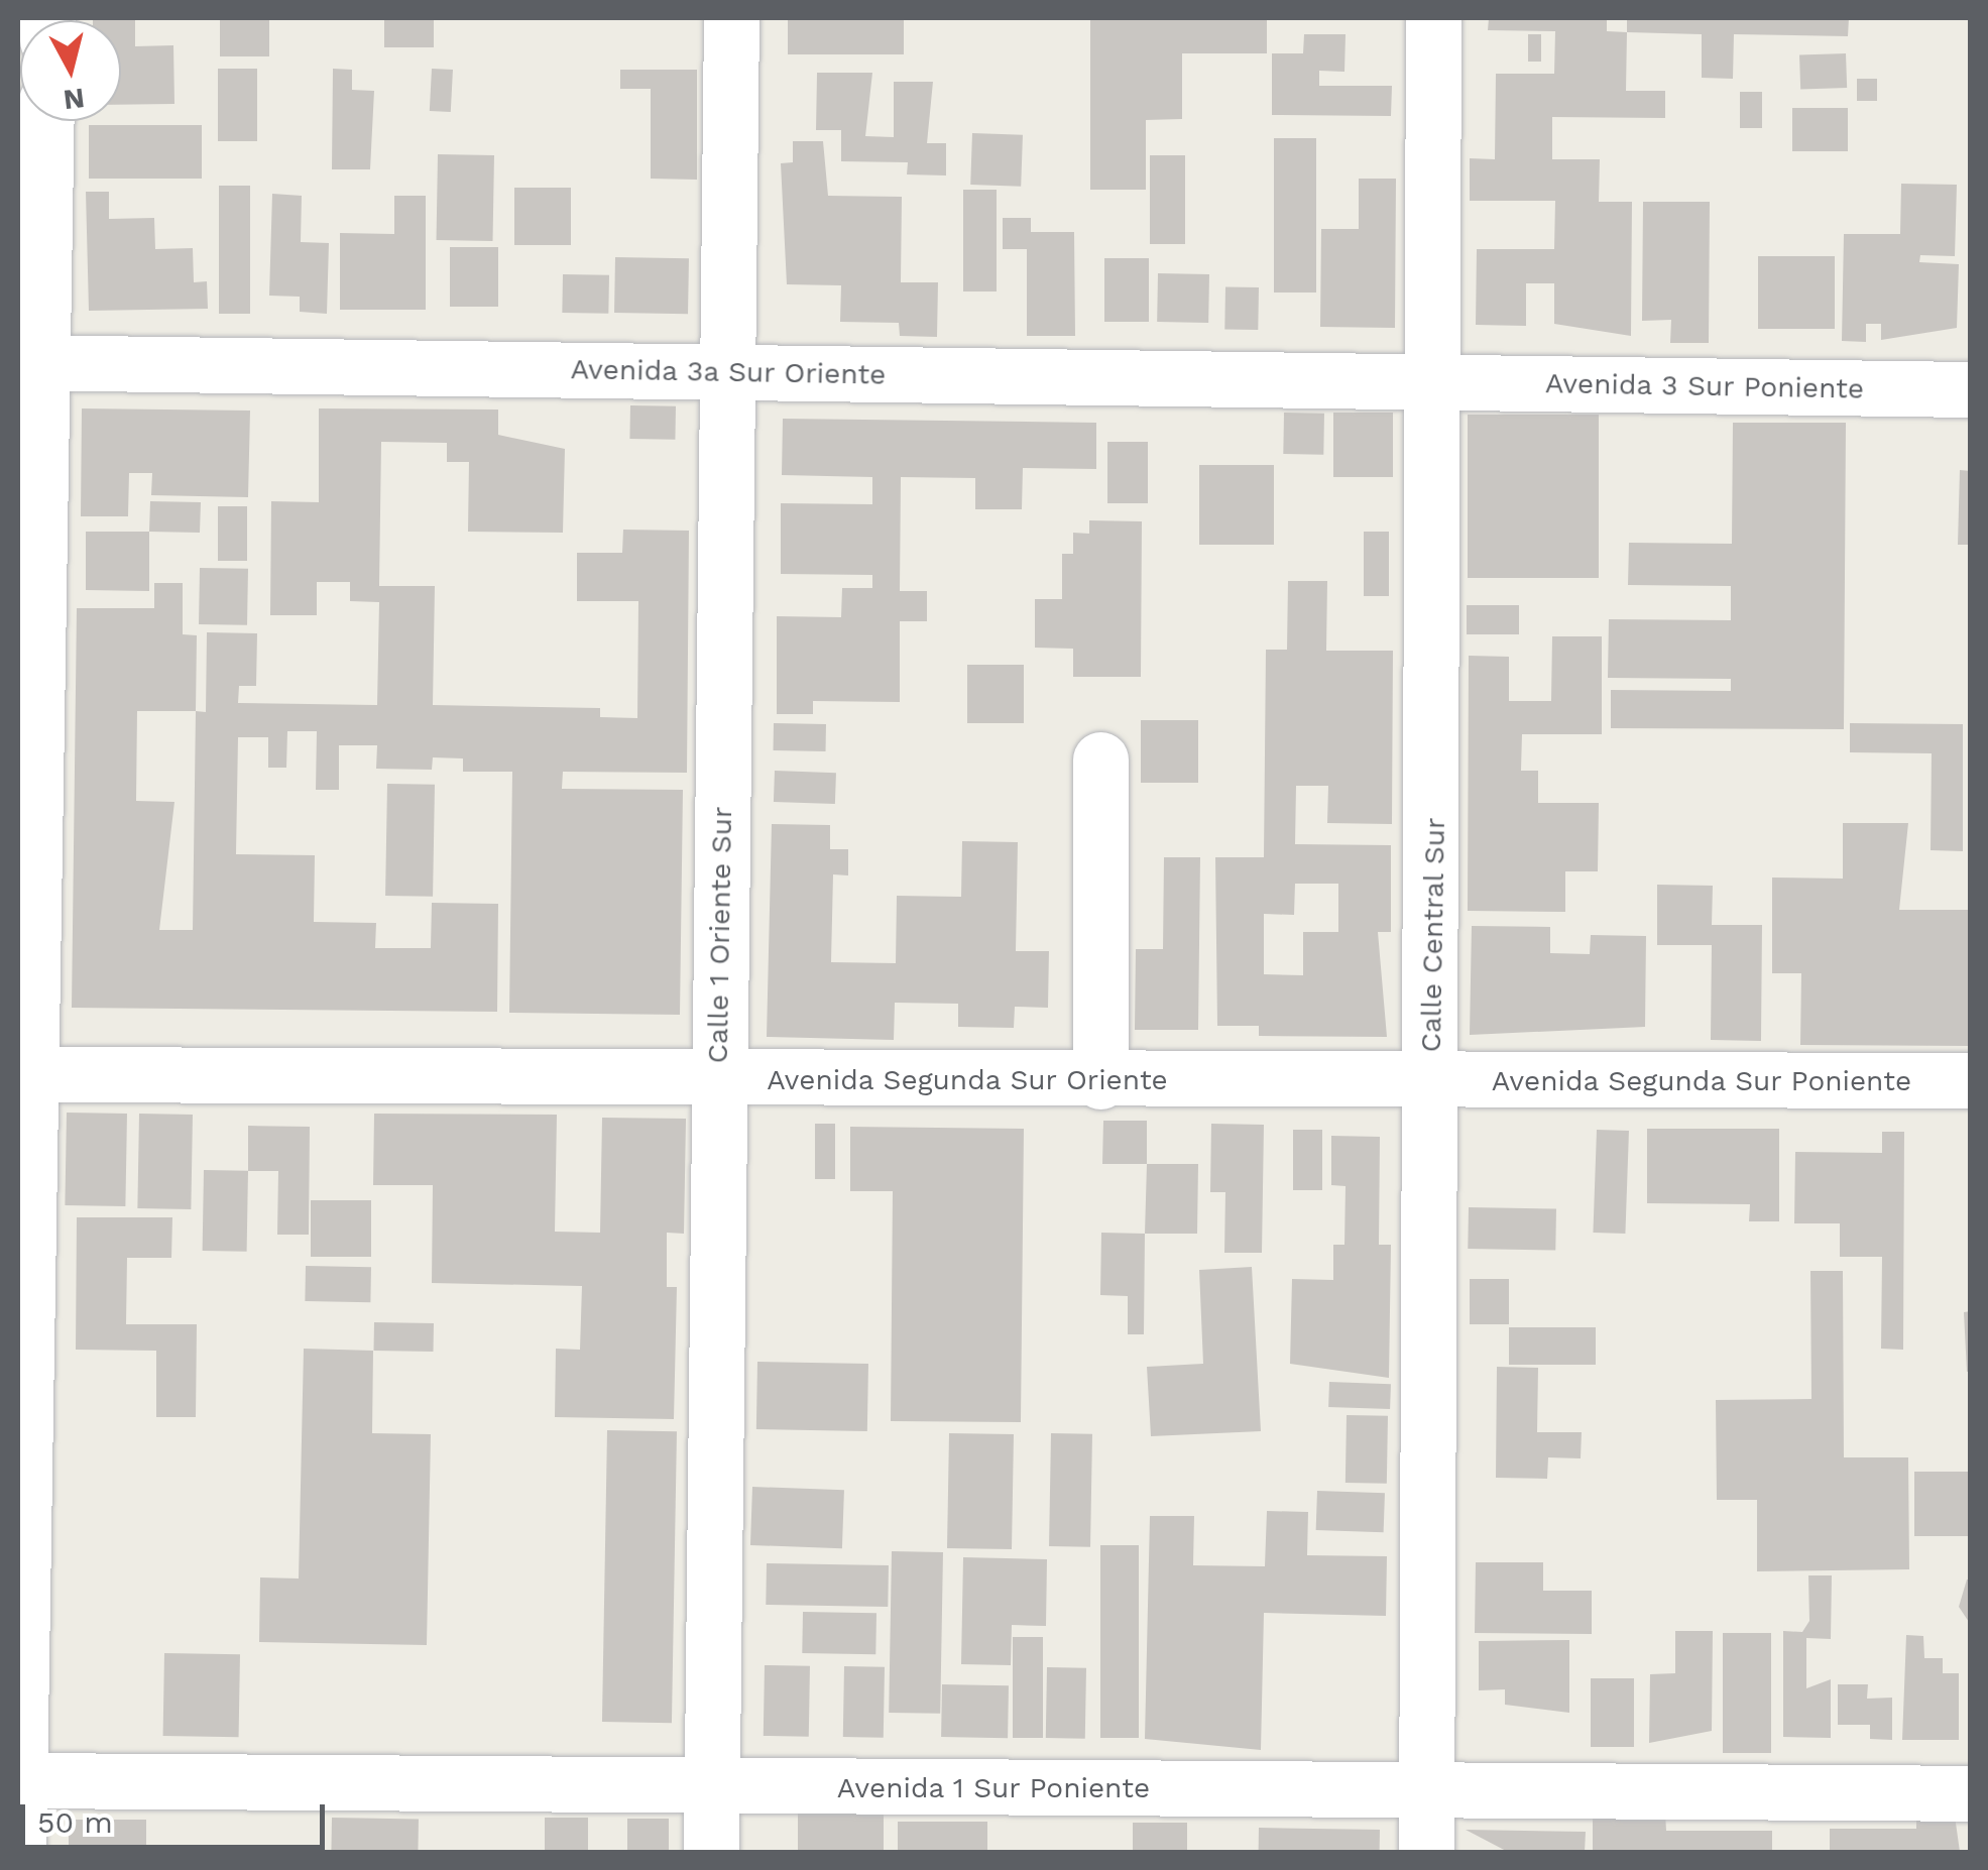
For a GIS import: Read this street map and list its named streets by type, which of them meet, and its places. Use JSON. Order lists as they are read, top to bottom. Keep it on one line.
{"streets":{"street":["Avenida 3a Sur Oriente","Avenida 3 Sur Poniente","Calle 1 Oriente Sur","Calle Central Sur","Avenida Segunda Sur Oriente","Avenida Segunda Sur Poniente","Avenida 1 Sur Poniente"]},"crossings":[["Avenida 3a Sur Oriente","Avenida 3 Sur Poniente"],["Avenida 3a Sur Oriente","Calle 1 Oriente Sur"],["Avenida 3a Sur Oriente","Calle Central Sur"],["Avenida 3 Sur Poniente","Calle Central Sur"],["Calle 1 Oriente Sur","Avenida Segunda Sur Oriente"],["Calle 1 Oriente Sur","Avenida 1 Sur Poniente"],["Calle Central Sur","Avenida Segunda Sur Oriente"],["Calle Central Sur","Avenida Segunda Sur Poniente"],["Calle Central Sur","Avenida 1 Sur Poniente"],["Avenida Segunda Sur Oriente","Avenida Segunda Sur Poniente"]],"scale_bar":"50 m","north":"bottom"}
